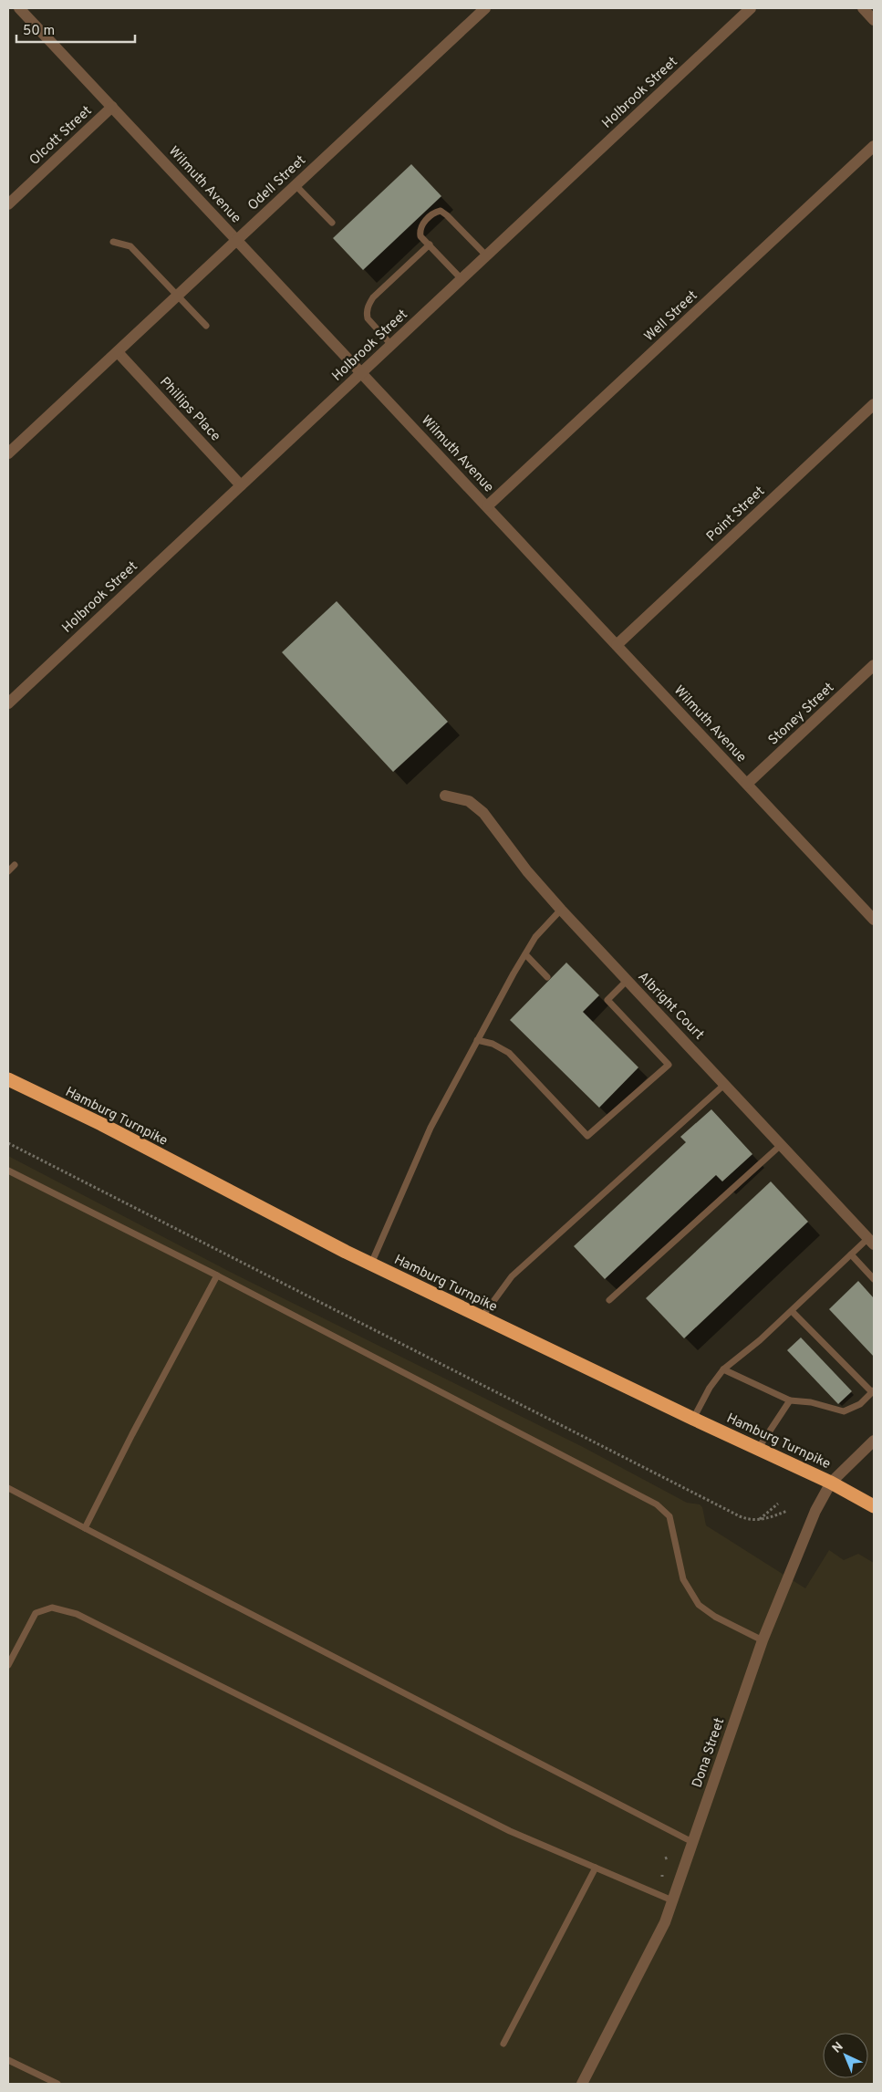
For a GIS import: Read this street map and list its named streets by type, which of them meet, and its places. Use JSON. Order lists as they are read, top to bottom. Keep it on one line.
{"streets":{"highway":["Hamburg Turnpike"],"street":["Holbrook Street","Olcott Street","Odell Street","Wilmuth Avenue","Well Street","Phillips Place","Point Street","Stoney Street","Albright Court","Dona Street"]},"crossings":[["Holbrook Street","Wilmuth Avenue"],["Holbrook Street","Phillips Place"],["Olcott Street","Wilmuth Avenue"],["Odell Street","Wilmuth Avenue"],["Odell Street","Phillips Place"],["Wilmuth Avenue","Well Street"],["Wilmuth Avenue","Point Street"],["Wilmuth Avenue","Stoney Street"],["Hamburg Turnpike","Dona Street"]],"scale_bar":"50 m","north":"top left"}
